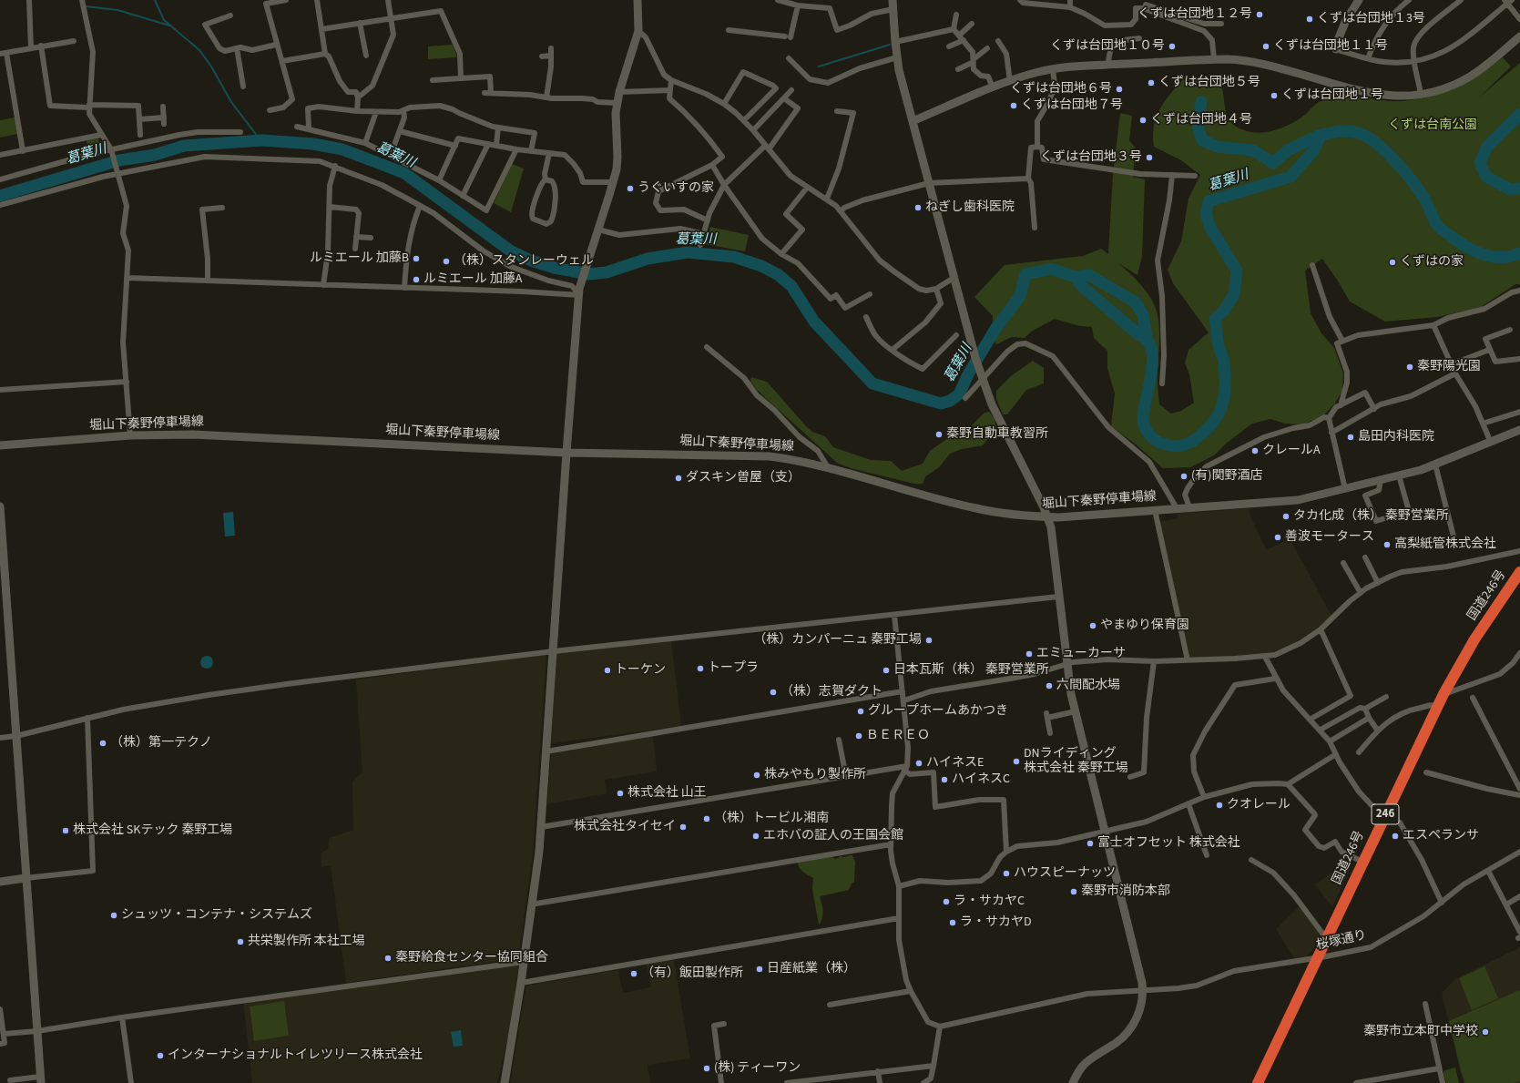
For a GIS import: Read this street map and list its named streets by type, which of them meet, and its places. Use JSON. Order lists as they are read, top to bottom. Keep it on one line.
{"streets":{"highway":["国道246号","246"],"street":["堀山下秦野停車場線","桜塚通り"]},"crossings":[["国道246号","桜塚通り"]],"water":["葛葉川"],"parks":["くずは台南公園"],"places":["くずは台団地１２号","くずは台団地１3号","くずは台団地１０号","くずは台団地１１号","くずは台団地５号","くずは台団地６号","くずは台団地１号","くずは台団地７号","くずは台団地４号","くずは台団地３号","うぐいすの家","ねぎし歯科医院","ルミエール 加藤B","（株）スタンレーウェル","くずはの家","ルミエール 加藤A","秦野陽光園","秦野自動車教習所","島田内科医院","クレールA","(有)関野酒店","ダスキン曽屋（支）","タカ化成（株） 秦野営業所","善波モータース","高梨紙管株式会社","やまゆり保育園","（株）カンパーニュ 秦野工場","エミューカーサ","トープラ","トーケン","日本瓦斯（株） 秦野営業所","六間配水場","（株）志賀ダクト","グループホームあかつき","ＢＥＲＥＯ","（株）第一テクノ","DNライディング 株式会社 秦野工場","ハイネスE","株みやもり製作所","ハイネスC","株式会社 山王","クオレール","（株）トービル湘南","株式会社タイセイ","株式会社 SKテック 秦野工場","エホバの証人の王国会館","エスペランサ","富士オフセット 株式会社","ハウスピーナッツ","秦野市消防本部","ラ・サカヤC","シュッツ・コンテナ・システムズ","ラ・サカヤD","共栄製作所 本社工場","秦野給食センター協同組合","日産紙業（株）","（有）飯田製作所","秦野市立本町中学校","インターナショナルトイレツリース株式会社","(株) ティーワン"]}
